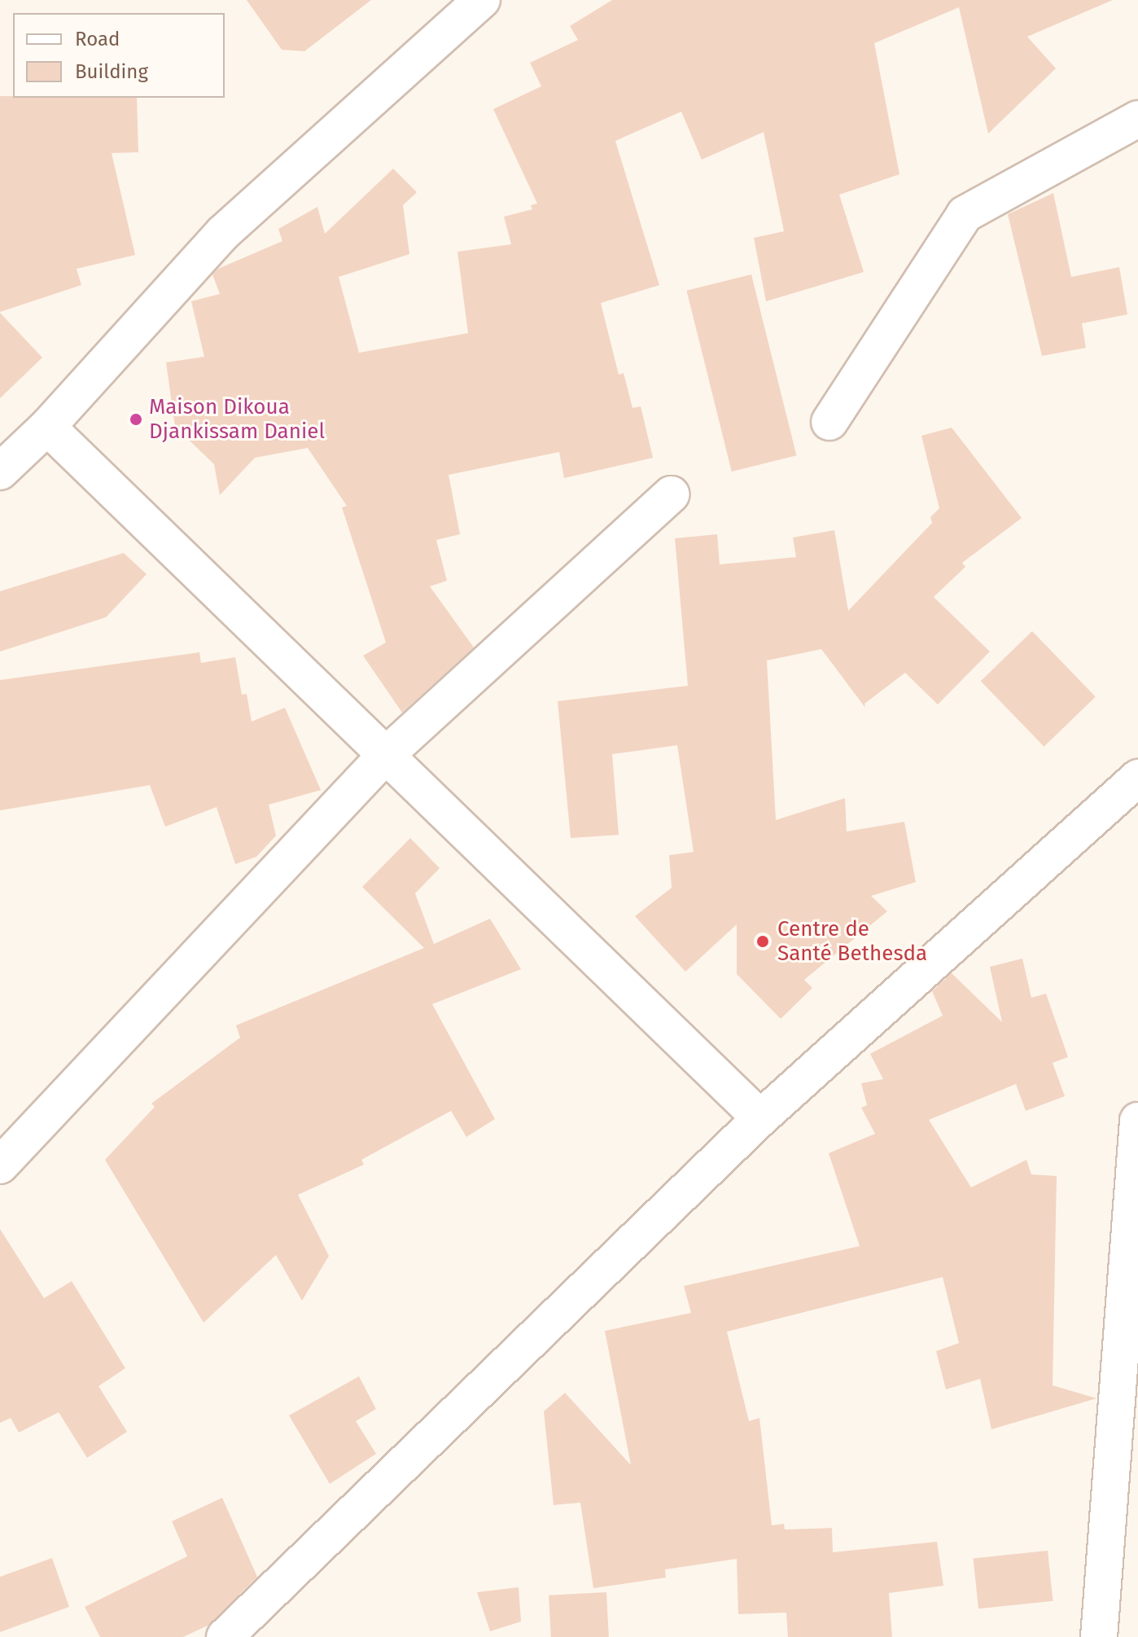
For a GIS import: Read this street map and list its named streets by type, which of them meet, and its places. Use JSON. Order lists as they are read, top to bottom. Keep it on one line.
{"places":["Maison Dikoua Djankissam Daniel","Centre de Santé Bethesda"],"legend":["Road","Building"]}
